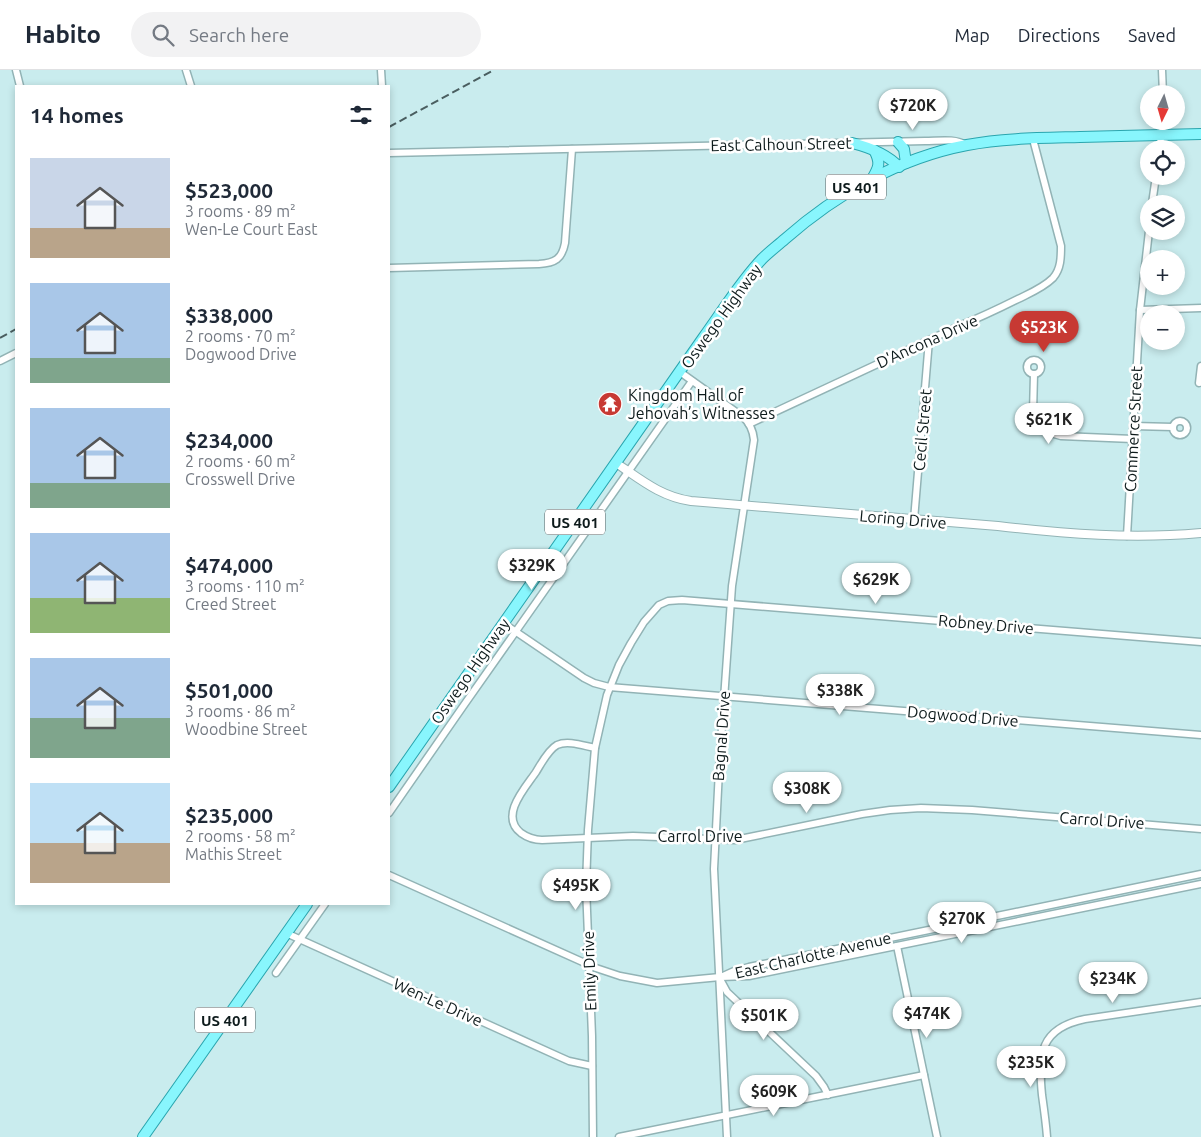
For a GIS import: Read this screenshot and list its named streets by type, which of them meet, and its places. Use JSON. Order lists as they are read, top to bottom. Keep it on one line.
{"streets":{"main road":["East Calhoun Street","US 401","Oswego Highway"],"street":["D'Ancona Drive","Commerce Street","Cecil Street","Loring Drive","Robney Drive","Dogwood Drive","Bagnal Drive","Carrol Drive","East Charlotte Avenue","Emily Drive","Wen-Le Drive"]},"crossings":[["East Calhoun Street","Oswego Highway"],["East Calhoun Street","D'Ancona Drive"],["US 401","Wen-Le Drive"],["Oswego Highway","Loring Drive"],["Oswego Highway","Dogwood Drive"],["D'Ancona Drive","Cecil Street"],["D'Ancona Drive","Bagnal Drive"],["Commerce Street","Loring Drive"],["Cecil Street","Loring Drive"],["Loring Drive","Bagnal Drive"],["Robney Drive","Dogwood Drive"],["Robney Drive","Bagnal Drive"],["Robney Drive","Emily Drive"],["Dogwood Drive","Bagnal Drive"],["Dogwood Drive","Emily Drive"],["Bagnal Drive","Carrol Drive"],["Bagnal Drive","East Charlotte Avenue"],["Carrol Drive","Emily Drive"],["East Charlotte Avenue","Emily Drive"],["Emily Drive","Wen-Le Drive"]],"places":{"temple":["Kingdom Hall of Jehovah’s Witnesses"]},"north":"bottom","page":{"header":"Habito","search":"Search here","nav":["Map","Directions","Saved"],"map_buttons":["+","−"],"heading":"14 homes","price":["$720K","$523K","$621K","$329K","$629K","$338K","$308K","$495K","$270K","$234K","$474K","$501K","$235K","$609K"],"list":[{"name":"$523,000","note":"3 rooms · 89 m² · Wen-Le Court East"},{"name":"$338,000","note":"2 rooms · 70 m² · Dogwood Drive"},{"name":"$234,000","note":"2 rooms · 60 m² · Crosswell Drive"},{"name":"$474,000","note":"3 rooms · 110 m² · Creed Street"},{"name":"$501,000","note":"3 rooms · 86 m² · Woodbine Street"},{"name":"$235,000","note":"2 rooms · 58 m² · Mathis Street"}]}}
